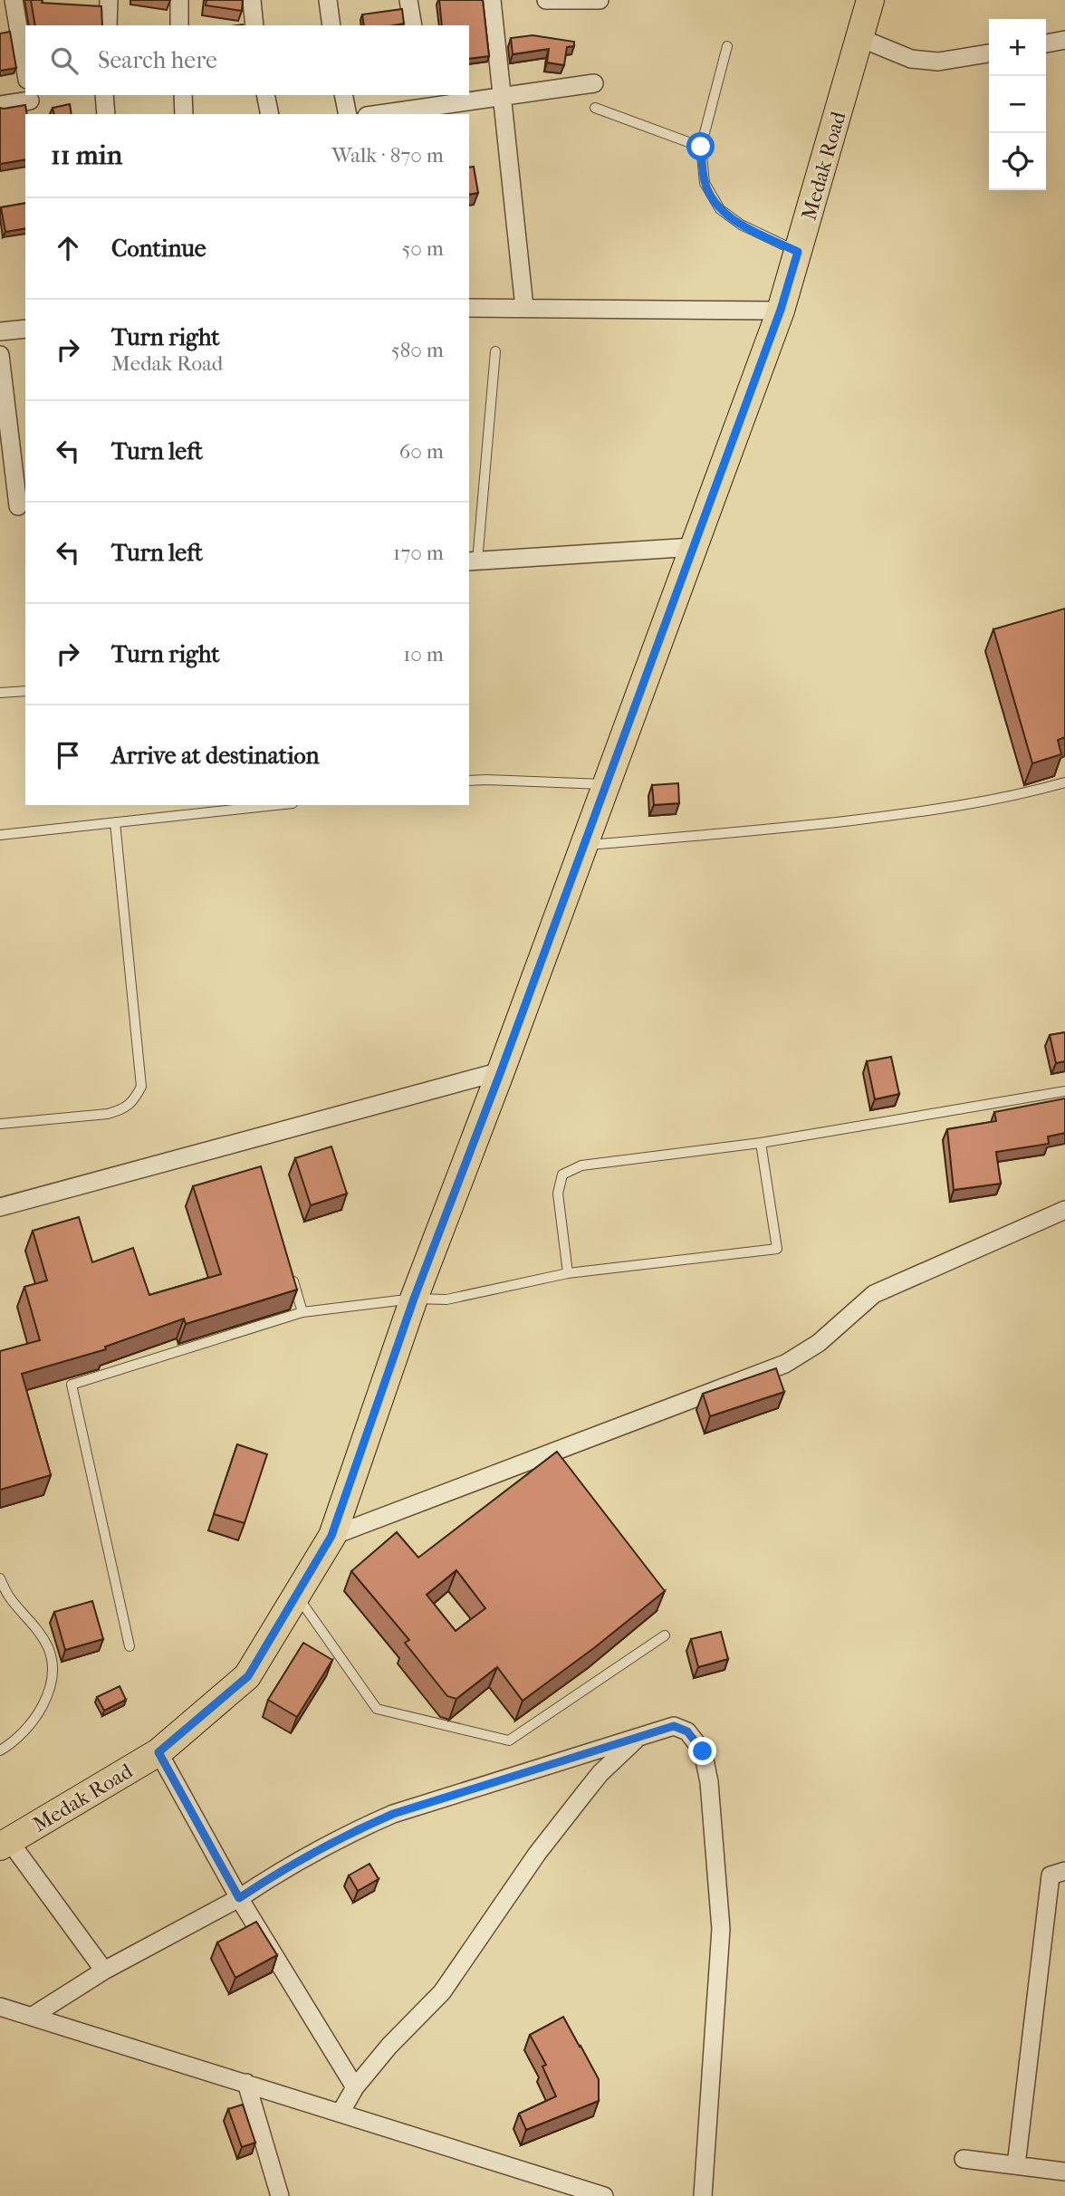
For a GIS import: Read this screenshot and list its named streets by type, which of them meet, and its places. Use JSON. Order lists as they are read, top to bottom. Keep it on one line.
{"streets":{"main road":["Medak Road"]},"page":{"map_buttons":["+","−"],"search":"Search here","heading":["11 min","Walk · 870 m"],"list":[["Continue","50 m"],["Turn right","Medak Road","580 m"],["Turn left","60 m"],["Turn left","170 m"],["Turn right","10 m"],"Arrive at destination"]}}
